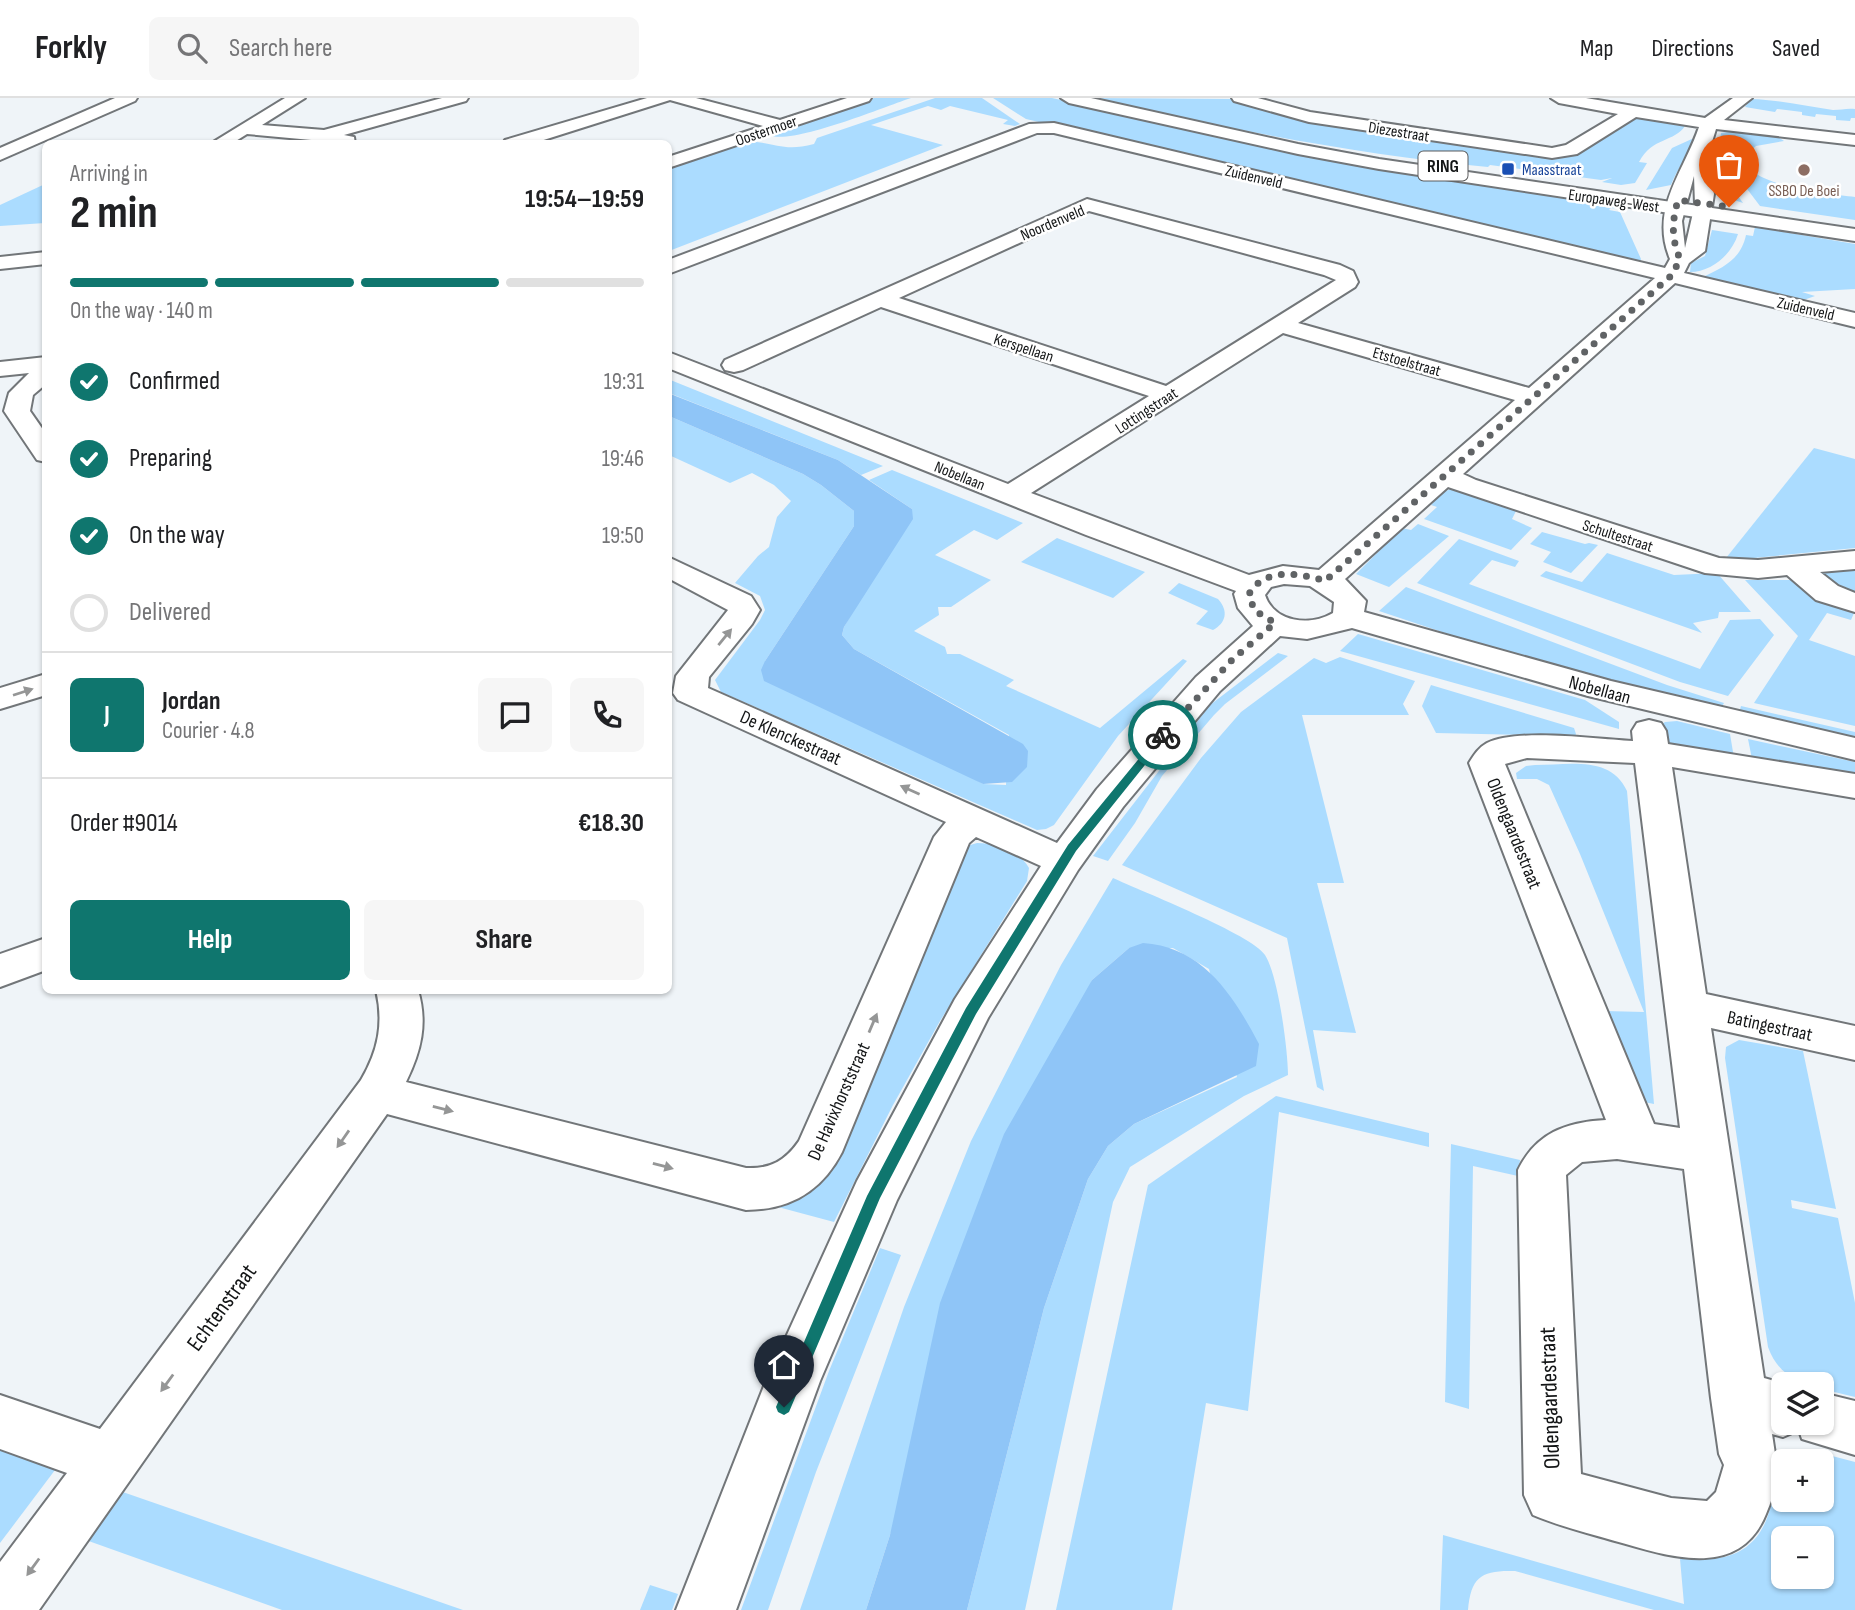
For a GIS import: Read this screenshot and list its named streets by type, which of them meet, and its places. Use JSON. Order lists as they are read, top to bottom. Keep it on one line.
{"streets":{"street":["Oostermoer","Diezestraat","RING","Zuidenveld","Europaweg-West","Noordenveld","Kerspellaan","Etstoelstraat","Lottingstraat","Nobellaan","Schultestraat","De Klenckestraat","Oldengaardestraat","Batingestraat","De Havixhorststraat","Echtenstraat"]},"crossings":[["Noordenveld","Kerspellaan"],["Noordenveld","Etstoelstraat"],["Noordenveld","Lottingstraat"],["Noordenveld","Nobellaan"],["Kerspellaan","Lottingstraat"],["Etstoelstraat","Lottingstraat"],["Lottingstraat","Nobellaan"],["Nobellaan","Oldengaardestraat"],["De Klenckestraat","De Havixhorststraat"],["Oldengaardestraat","Batingestraat"],["De Havixhorststraat","Echtenstraat"]],"one_way":["Echtenstraat"],"places":{"transit":["Maasstraat"],"other":["SSBO De Boei"]},"page":{"header":"Forkly","search":"Search here","nav":["Map","Directions","Saved"],"heading":["2 min","Arriving in","19:54–19:59"],"panel":["Jordan","Courier · 4.8","Order #9014","€18.30"],"bar":"On the way · 140 m","list":[["Confirmed","19:31"],["Preparing","19:46"],["On the way","19:50"],"Delivered"],"round":"J","buttons":["Help","Share"],"map_buttons":["+","−"]}}
